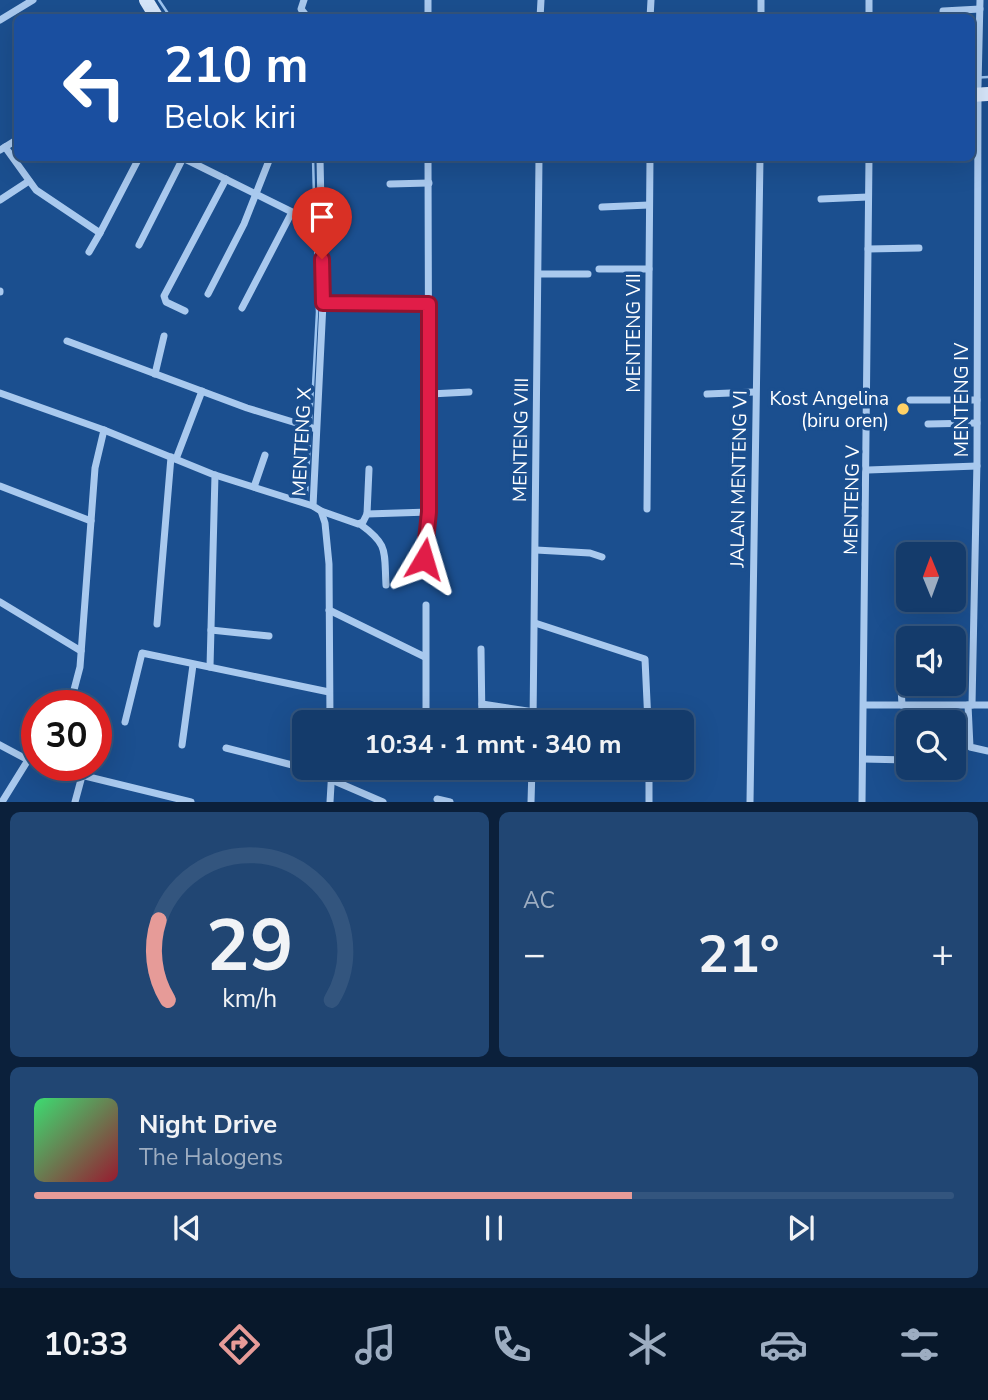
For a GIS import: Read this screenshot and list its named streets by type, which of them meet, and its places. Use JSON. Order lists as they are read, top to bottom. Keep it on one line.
{"streets":{"street":["MENTENG VII","MENTENG IV","MENTENG VIII","MENTENG X","JALAN MENTENG VI","MENTENG V"]},"places":["Kost Angelina (biru oren)"],"north":"top","page":{"turn":["210 m","Belok kiri"],"limit":"30","trip":"10:34 · 1 mnt · 340 m","tile":"AC","heat":["−","21°","+"],"song":["Night Drive","The Halogens"],"tabs":"10:33","gauge":["29","km/h"]}}
